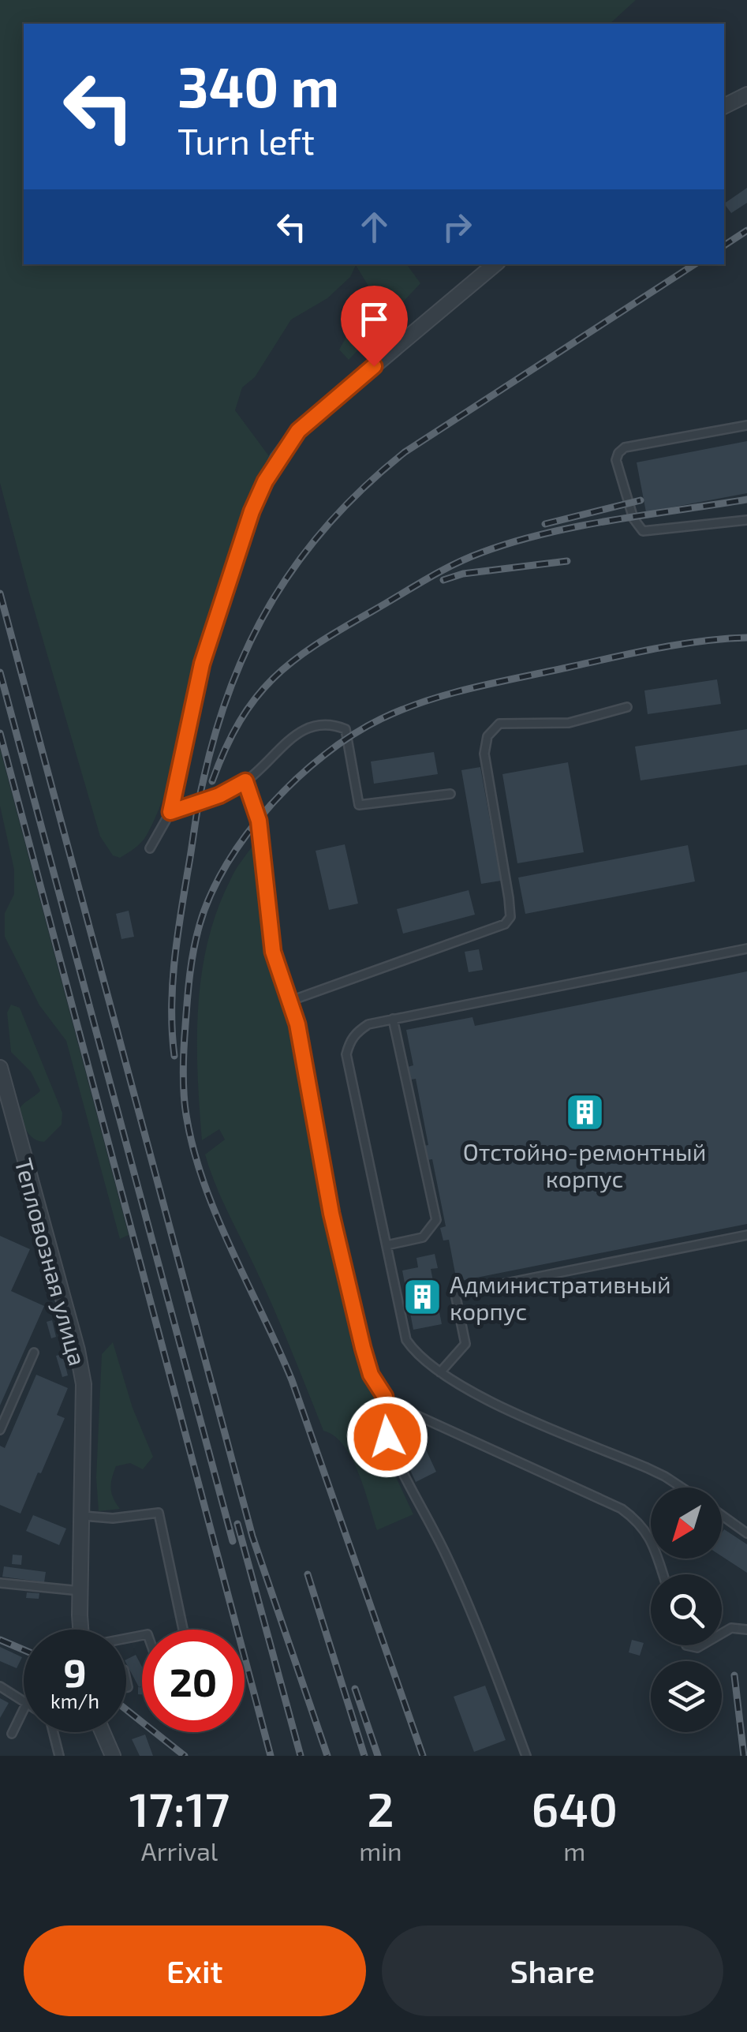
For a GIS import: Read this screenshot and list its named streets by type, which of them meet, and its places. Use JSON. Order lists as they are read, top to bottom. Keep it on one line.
{"streets":{"street":["Тепловозная улица"]},"places":{"building":["Отстойно-ремонтный корпус","Административный корпус"]},"north":"bottom left","page":{"turn":["340 m","Turn left"],"speed":"9 km/h","limit":"20","eta":["17:17","Arrival","2","min","640","m"],"buttons":["Exit","Share"]}}
